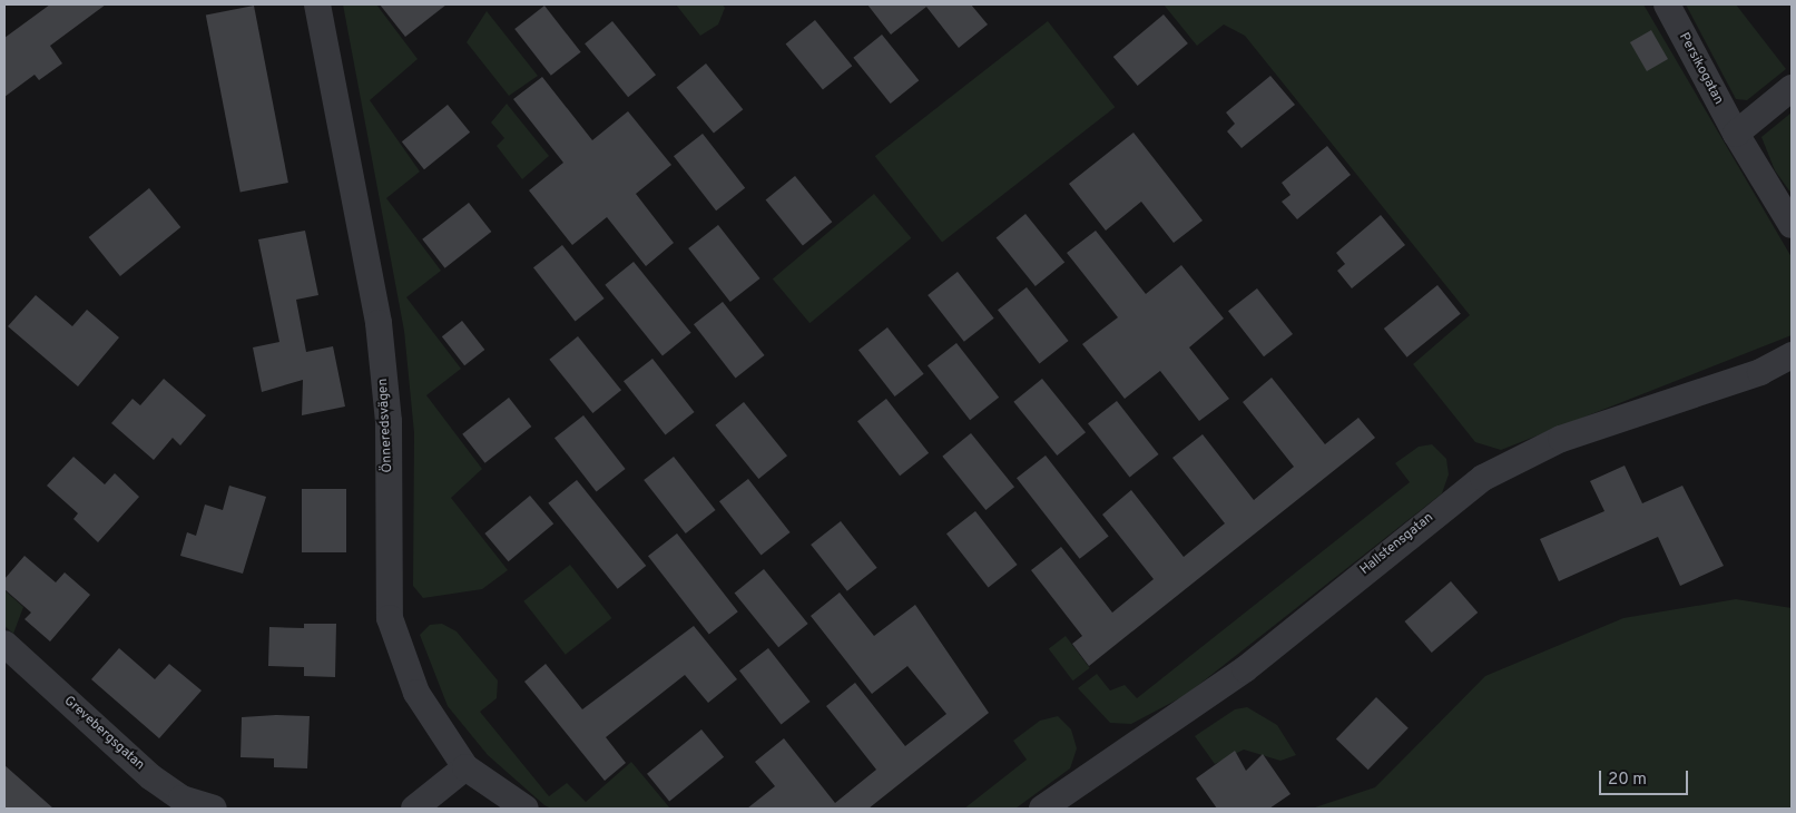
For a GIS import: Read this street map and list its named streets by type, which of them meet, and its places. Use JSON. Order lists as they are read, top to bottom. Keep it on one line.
{"streets":{"street":["Persikogatan","Önneredsvägen","Hallstensgatan","Grevebergsgatan"]},"scale_bar":"20 m"}
